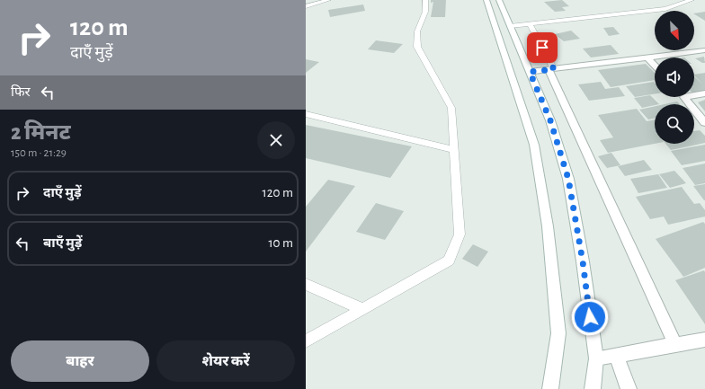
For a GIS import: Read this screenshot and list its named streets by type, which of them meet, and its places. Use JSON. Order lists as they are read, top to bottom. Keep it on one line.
{"north":"bottom right","page":{"turn":["120 m","दाएँ मुड़ें"],"then":"फिर","heading":["2 मिनट","150 m · 21:29"],"list":[{"name":"दाएँ मुड़ें","value":"120 m"},{"name":"बाएँ मुड़ें","value":"10 m"}],"buttons":["बाहर","शेयर करें"]}}
